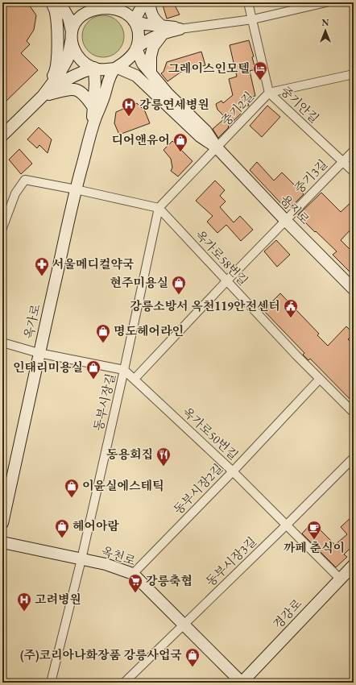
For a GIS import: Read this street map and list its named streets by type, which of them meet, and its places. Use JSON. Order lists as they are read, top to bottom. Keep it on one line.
{"streets":{"street":["중기안길","중기2길","중기3길","용지로","옥가로58번길","옥가로","동부시장길","옥가로50번길","동부시장2길","옥천로","동부시장3길","경강로"]},"crossings":[["중기안길","중기2길"],["중기안길","중기3길"],["중기2길","용지로"],["중기3길","용지로"],["중기3길","옥가로58번길"],["중기3길","옥가로50번길"],["옥가로58번길","동부시장길"],["옥가로58번길","동부시장2길"],["옥가로","옥가로50번길"],["동부시장길","옥가로50번길"],["동부시장길","옥천로"],["옥가로50번길","동부시장2길"],["옥가로50번길","동부시장3길"],["옥가로50번길","경강로"],["동부시장2길","옥천로"],["옥천로","동부시장3길"],["옥천로","경강로"]],"places":{"hotel":["그레이스인모텔"],"hospital":["강릉연세병원","고려병원"],"shop":["디어앤유어","현주미용실","명도헤어라인","인태리미용실","이윤실에스테틱","헤어아람","(주)코리아나화장품 강릉사업국"],"pharmacy":["서울메디컬약국"],"public building":["강릉소방서 옥천119안전센터"],"restaurant":["동용회집"],"cafe":["까페 춘식이"],"supermarket":["강릉축협"]},"north":"top"}
